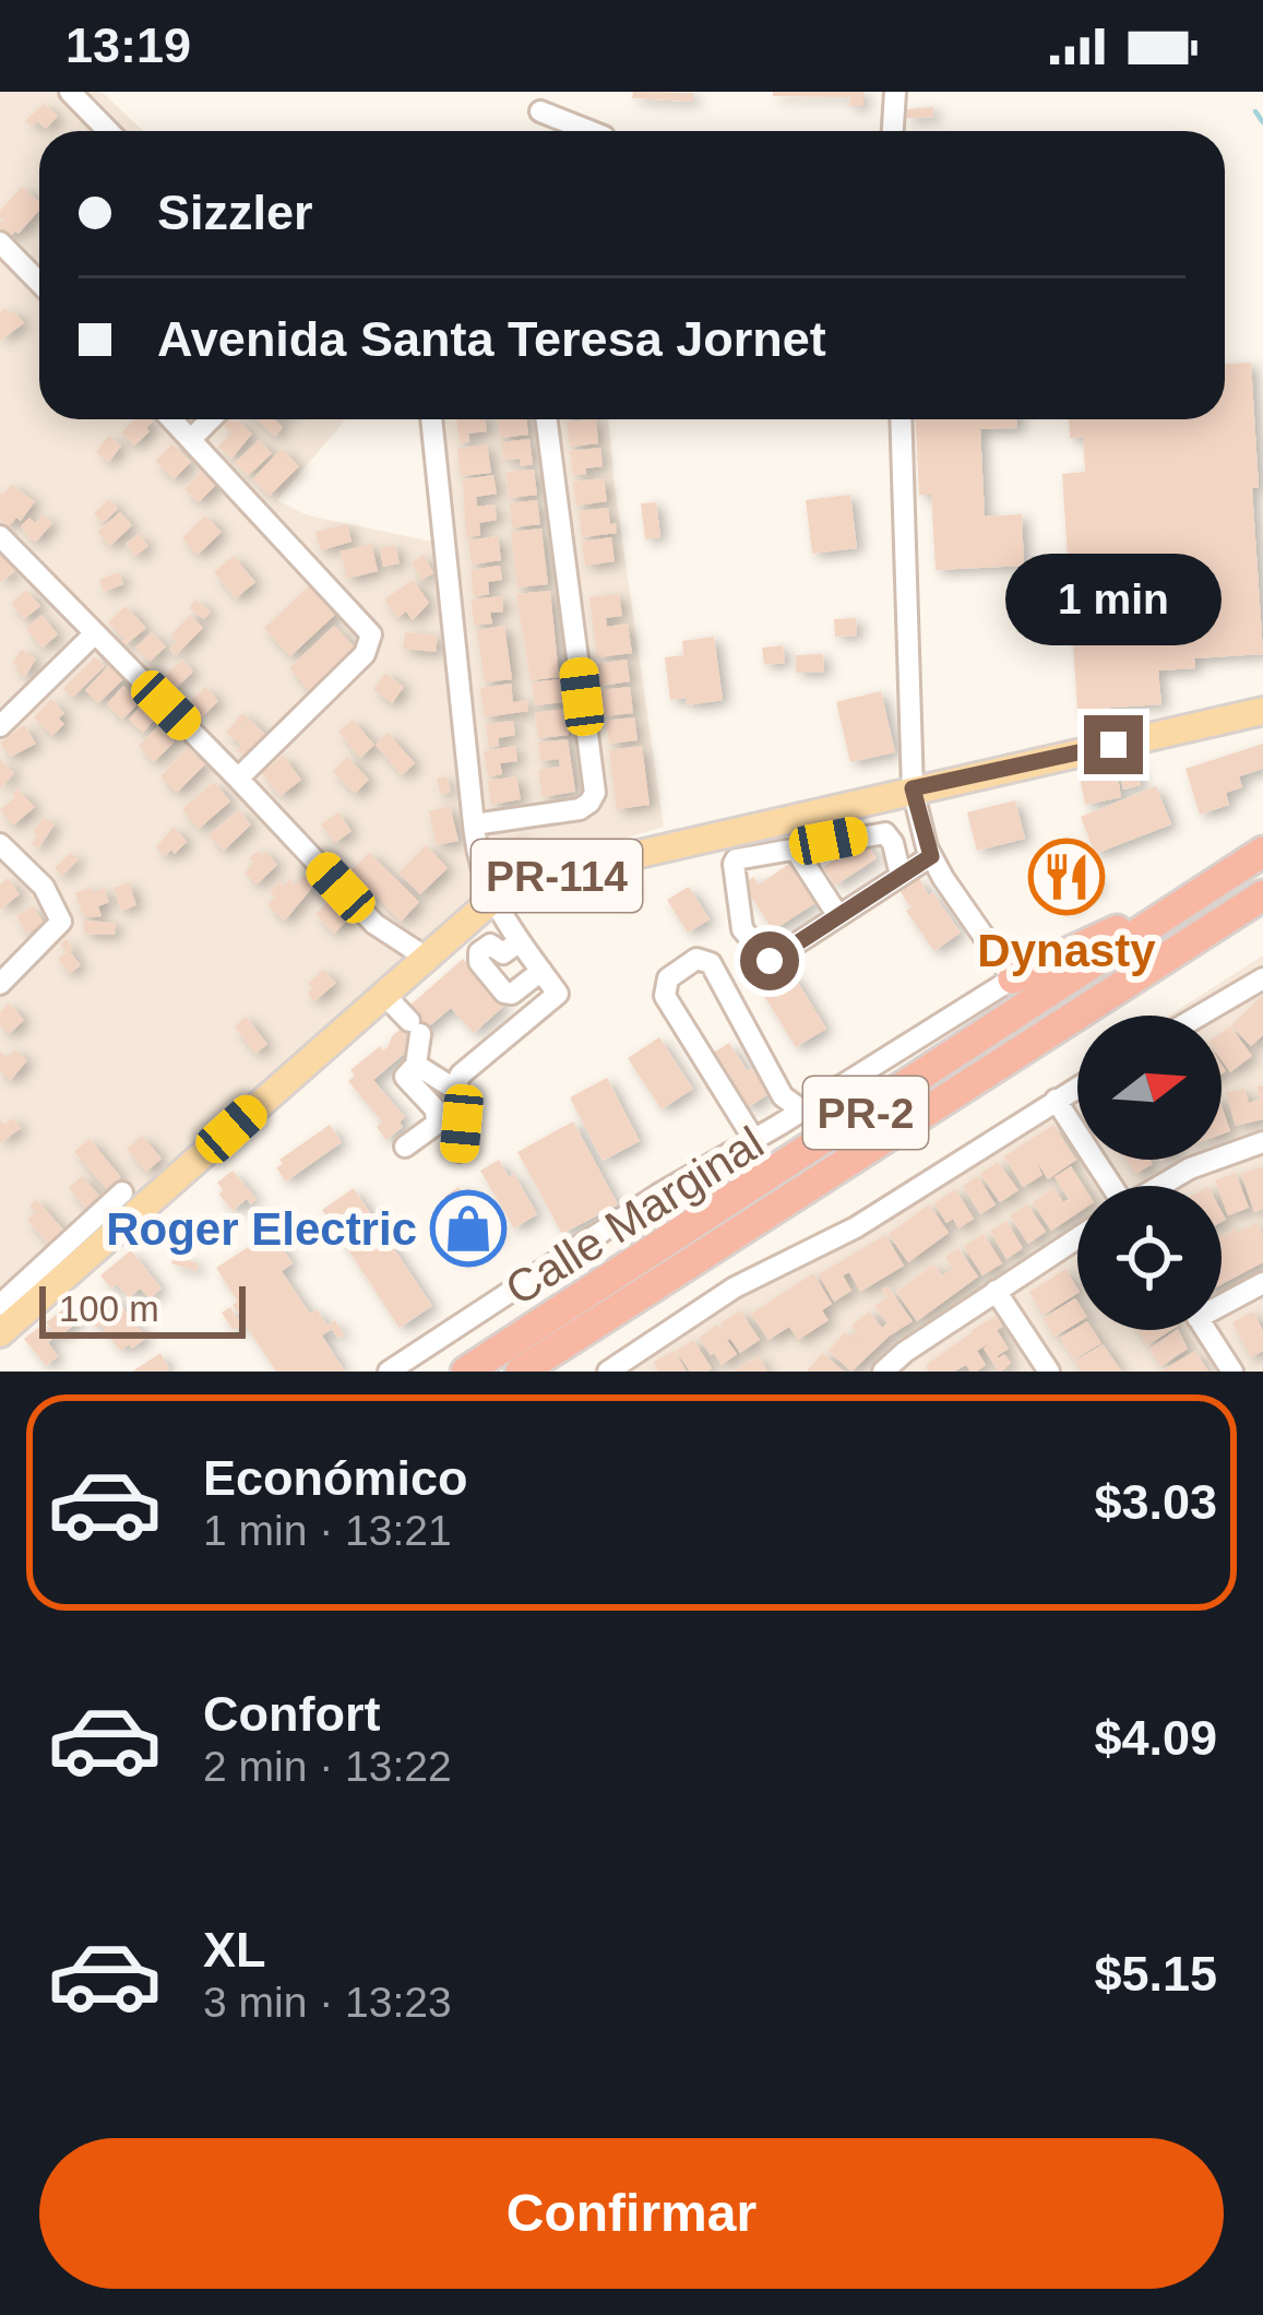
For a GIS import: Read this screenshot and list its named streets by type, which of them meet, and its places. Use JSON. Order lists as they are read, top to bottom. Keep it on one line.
{"streets":{"highway":["PR-2"],"main road":["PR-114"],"street":["Calle Marginal"]},"places":{"restaurant":["Dynasty"],"shop":["Roger Electric"]},"scale_bar":"100 m","north":"right","page":{"status":"13:19","banner":["Sizzler","Avenida Santa Teresa Jornet"],"bubble":"1 min","scale":"100 m","list":[{"name":"Económico","note":"1 min · 13:21","value":"$3.03"},{"name":"Confort","note":"2 min · 13:22","value":"$4.09"},{"name":"XL","note":"3 min · 13:23","value":"$5.15"}],"buttons":"Confirmar"}}
